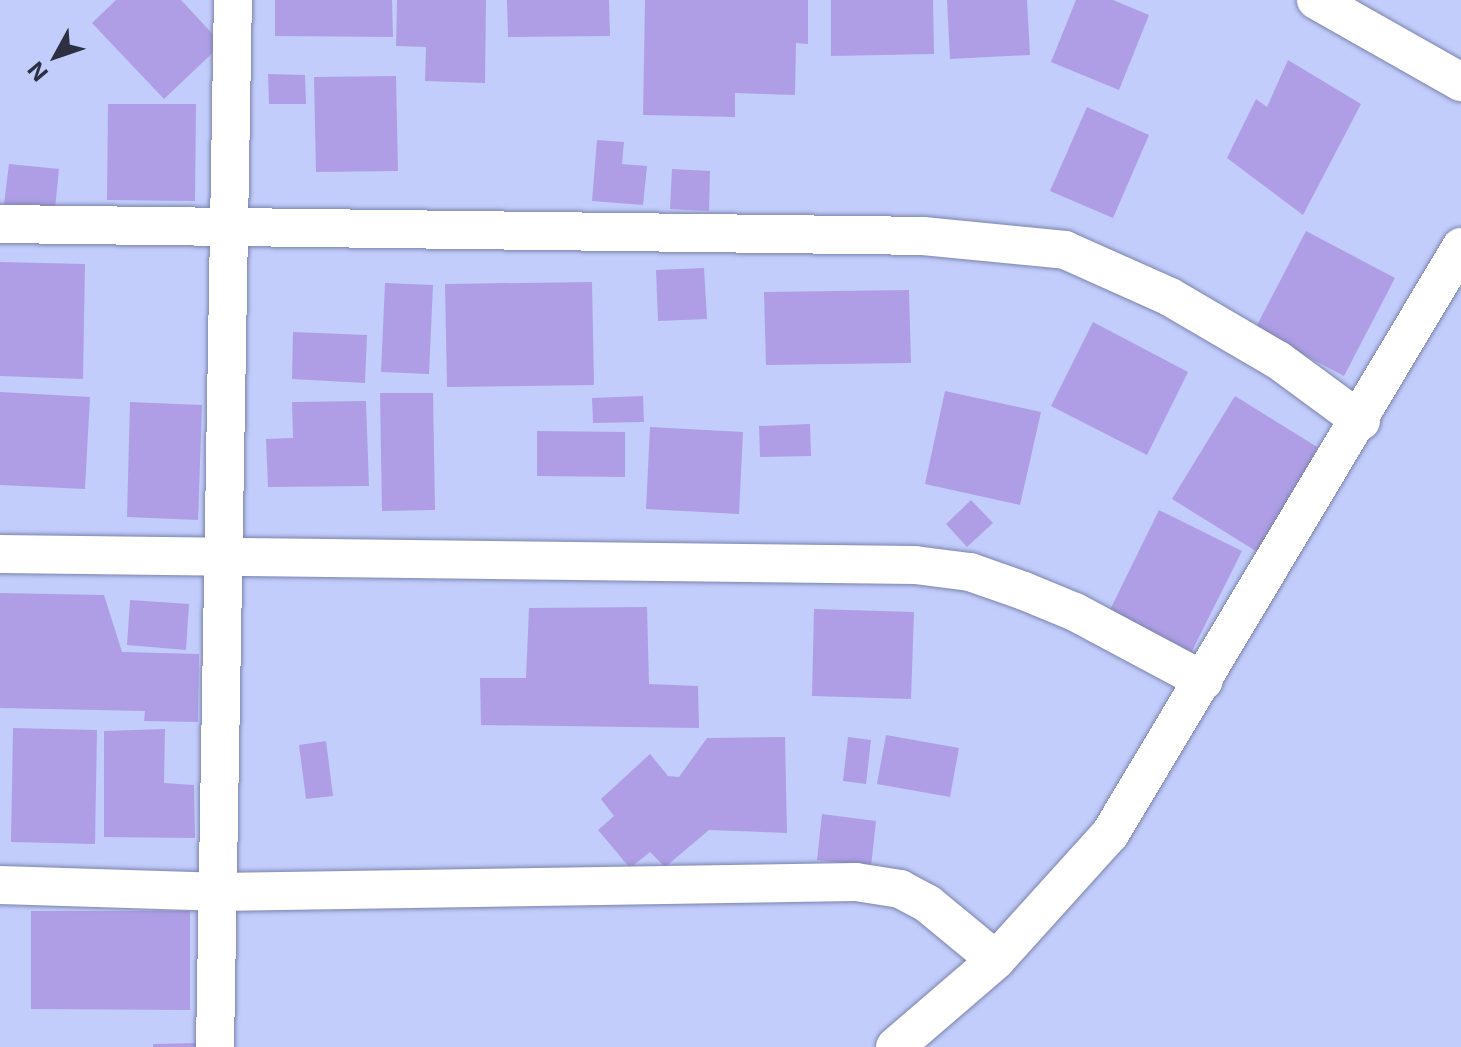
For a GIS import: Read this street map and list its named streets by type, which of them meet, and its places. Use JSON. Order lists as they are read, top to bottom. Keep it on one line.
{"north":"bottom left"}
